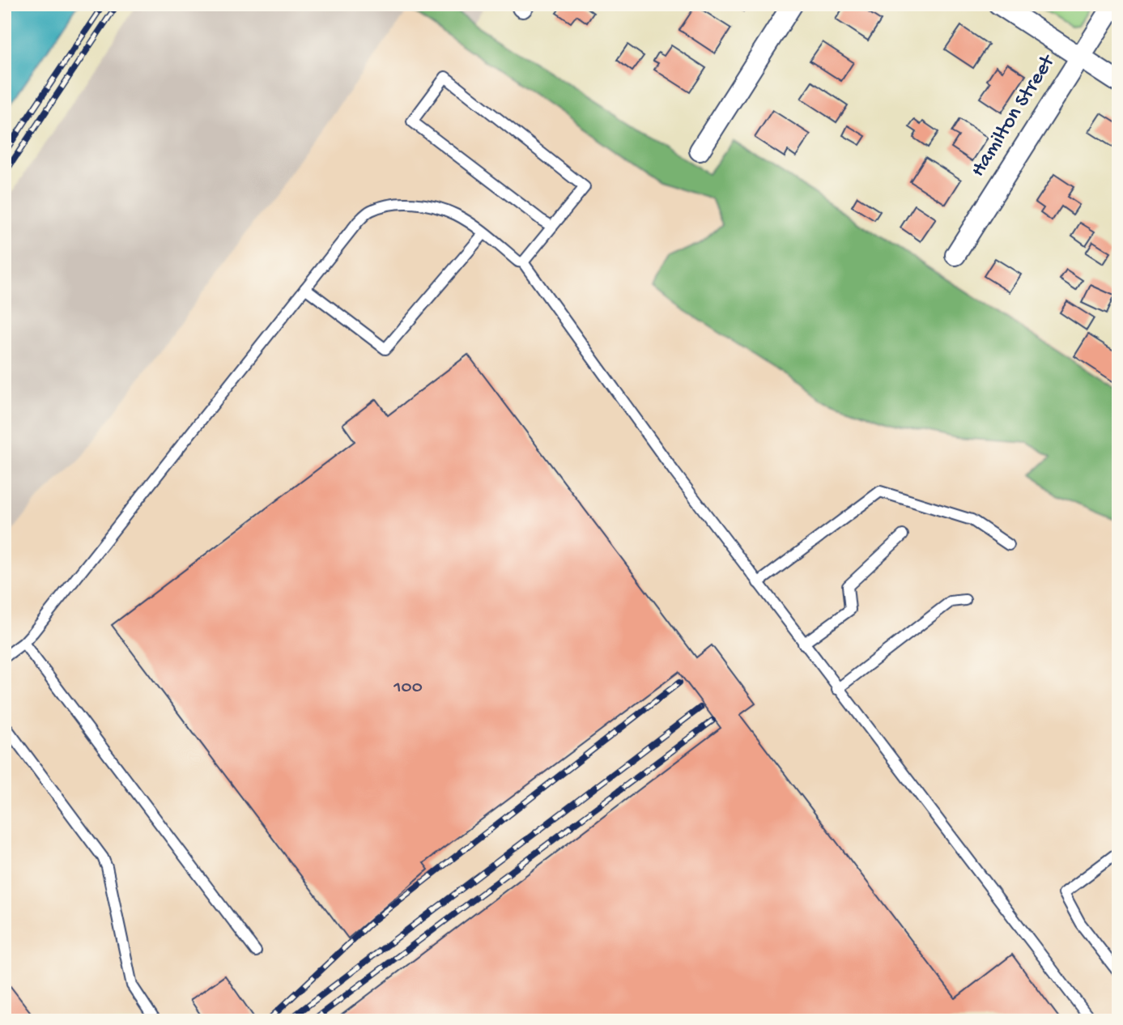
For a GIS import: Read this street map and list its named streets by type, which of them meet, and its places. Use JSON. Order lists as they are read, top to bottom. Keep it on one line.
{"streets":{"street":["Hamilton Street"]},"house_numbers":["100"]}
